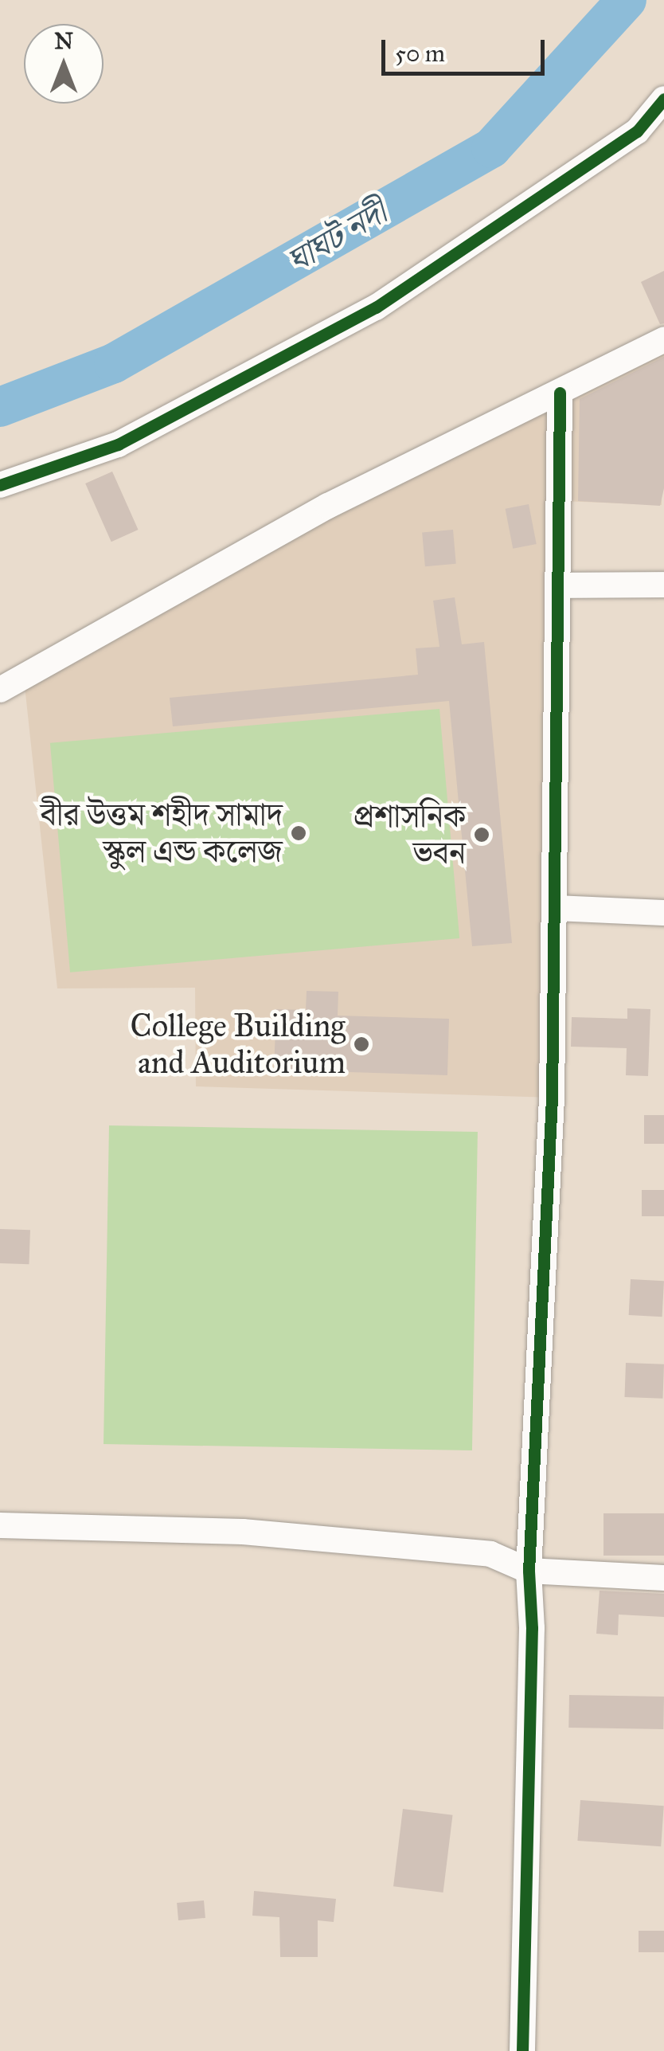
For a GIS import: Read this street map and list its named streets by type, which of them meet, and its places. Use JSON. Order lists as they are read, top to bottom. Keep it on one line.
{"water":["ঘাঘট নদী"],"places":["বীর উত্তম শহীদ সামাদ স্কুল এন্ড কলেজ","প্রশাসনিক ভবন","College Building and Auditorium"],"scale_bar":"50 m","north":"top"}
